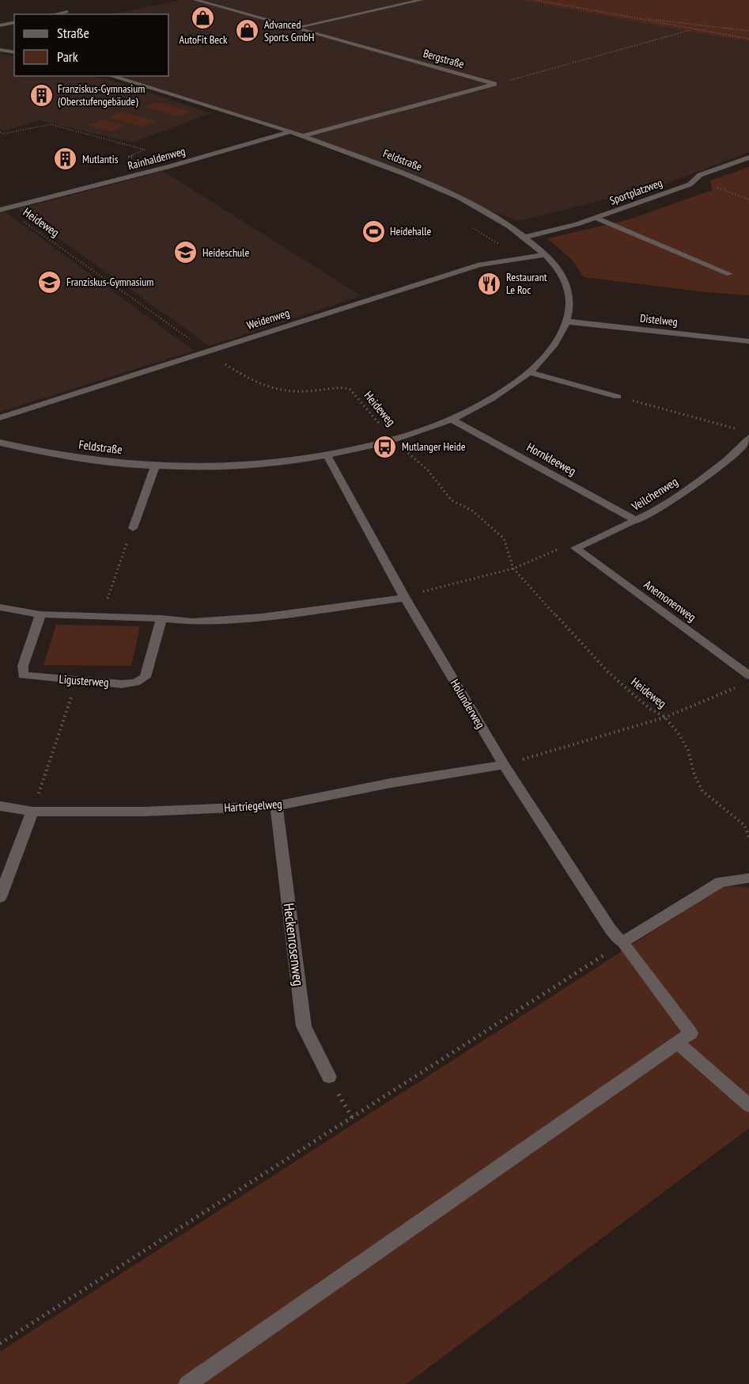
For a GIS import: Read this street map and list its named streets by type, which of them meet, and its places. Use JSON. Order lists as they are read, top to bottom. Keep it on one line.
{"streets":{"street":["Bergstraße","Rainhaldenweg","Feldstraße","Sportplatzweg","Weidenweg","Distelweg","Hornkleeweg","Veilchenweg","Anemonenweg","Ligusterweg","Holunderweg","Hartriegelweg","Heckenrosenweg"],"path":["Heideweg"]},"crossings":[["Rainhaldenweg","Feldstraße"],["Rainhaldenweg","Heideweg"],["Feldstraße","Sportplatzweg"],["Feldstraße","Heideweg"],["Feldstraße","Weidenweg"],["Feldstraße","Distelweg"],["Feldstraße","Hornkleeweg"],["Feldstraße","Holunderweg"],["Heideweg","Weidenweg"],["Hornkleeweg","Veilchenweg"],["Veilchenweg","Anemonenweg"],["Holunderweg","Hartriegelweg"],["Hartriegelweg","Heckenrosenweg"]],"places":{"shop":["AutoFit Beck","Advanced Sports GmbH"],"building":["Franziskus-Gymnasium (Oberstufengebäude)","Mutlantis"],"sports":["Heidehalle"],"school or university":["Heideschule","Franziskus-Gymnasium"],"restaurant":["Restaurant Le Roc"],"bus stop":["Mutlanger Heide"]},"legend":["Straße","Park"]}
